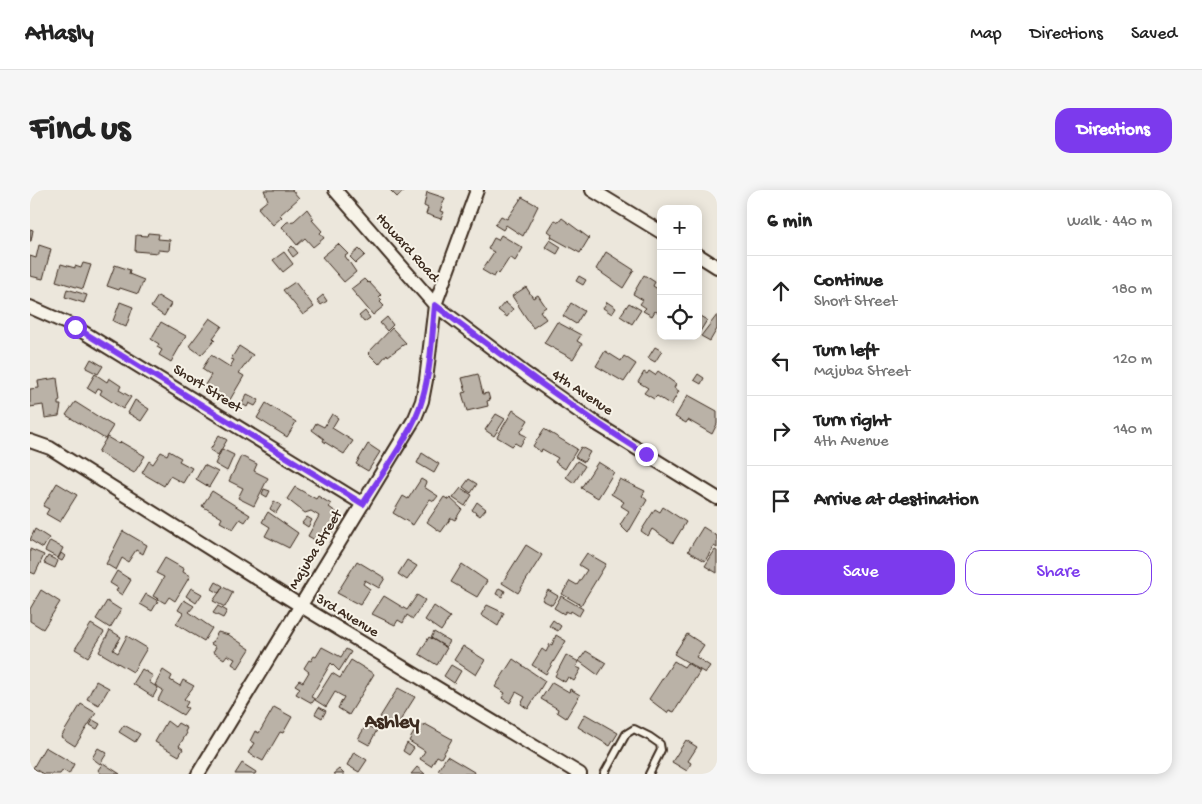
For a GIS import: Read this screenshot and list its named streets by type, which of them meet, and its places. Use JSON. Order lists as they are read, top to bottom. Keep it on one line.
{"streets":{"street":["Howard Road","Short Street","4th Avenue","Majuba Street","3rd Avenue"]},"crossings":[["Howard Road","4th Avenue"],["Howard Road","Majuba Street"],["Short Street","Majuba Street"],["4th Avenue","Majuba Street"],["Majuba Street","3rd Avenue"]],"districts":["Ashley"],"page":{"header":"Atlasly","nav":["Map","Directions","Saved"],"buttons":["Directions",["Save","Share"]],"title":"Find us","heading":["6 min","Walk · 440 m"],"map_buttons":["+","−"],"list":[["Continue","Short Street","180 m"],["Turn left","Majuba Street","120 m"],["Turn right","4th Avenue","140 m"],"Arrive at destination"]}}
